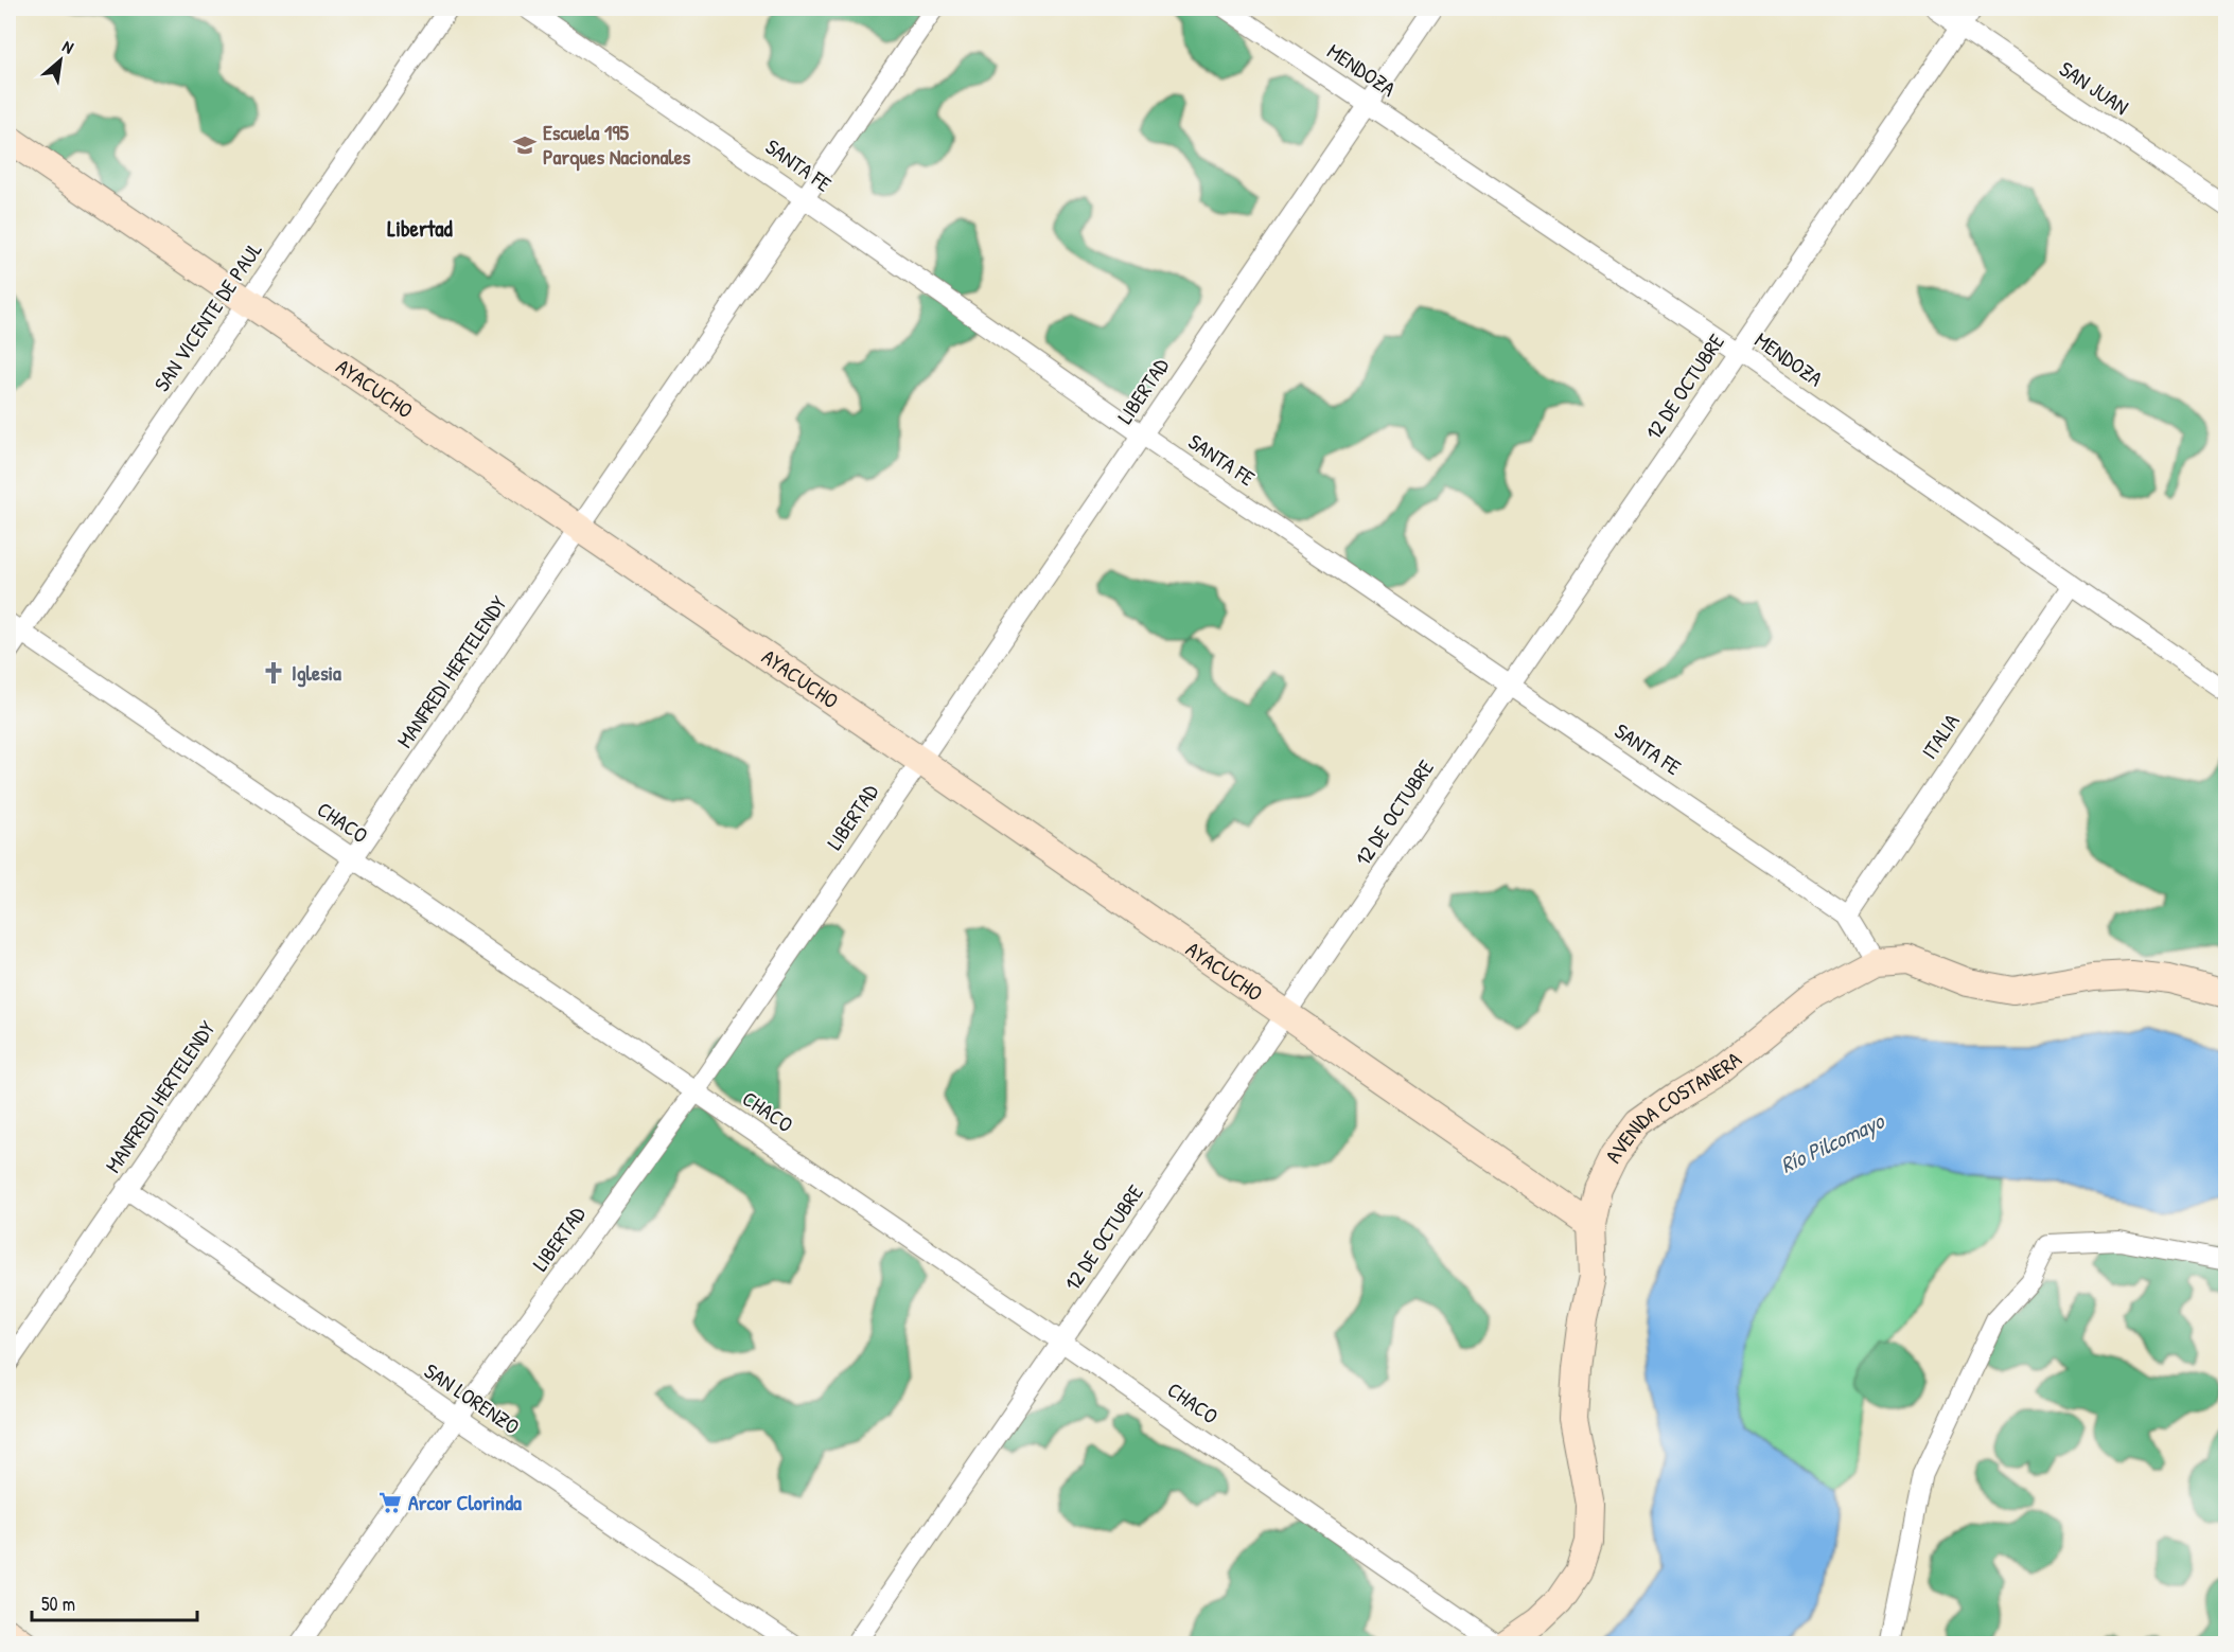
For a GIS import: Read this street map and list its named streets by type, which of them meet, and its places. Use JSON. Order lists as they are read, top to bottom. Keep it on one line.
{"streets":{"street":["MENDOZA","SAN JUAN","SANTA FE","SAN VICENTE DE PAUL","12 DE OCTUBRE","AYACUCHO","LIBERTAD","MANFREDI HERTELENDY","ITALIA","CHACO","AVENIDA COSTANERA","SAN LORENZO"]},"crossings":[["MENDOZA","12 DE OCTUBRE"],["MENDOZA","LIBERTAD"],["MENDOZA","ITALIA"],["SAN JUAN","12 DE OCTUBRE"],["SANTA FE","12 DE OCTUBRE"],["SANTA FE","LIBERTAD"],["SANTA FE","MANFREDI HERTELENDY"],["SANTA FE","ITALIA"],["SANTA FE","AVENIDA COSTANERA"],["SAN VICENTE DE PAUL","AYACUCHO"],["SAN VICENTE DE PAUL","CHACO"],["12 DE OCTUBRE","AYACUCHO"],["12 DE OCTUBRE","CHACO"],["AYACUCHO","LIBERTAD"],["AYACUCHO","MANFREDI HERTELENDY"],["AYACUCHO","AVENIDA COSTANERA"],["LIBERTAD","CHACO"],["LIBERTAD","SAN LORENZO"],["MANFREDI HERTELENDY","CHACO"],["MANFREDI HERTELENDY","SAN LORENZO"]],"districts":["Libertad"],"water":["Río Pilcomayo"],"places":{"school or university":["Escuela 195 Parques Nacionales"],"church":["Iglesia"],"supermarket":["Arcor Clorinda"]},"scale_bar":"50 m","north":"top right"}
